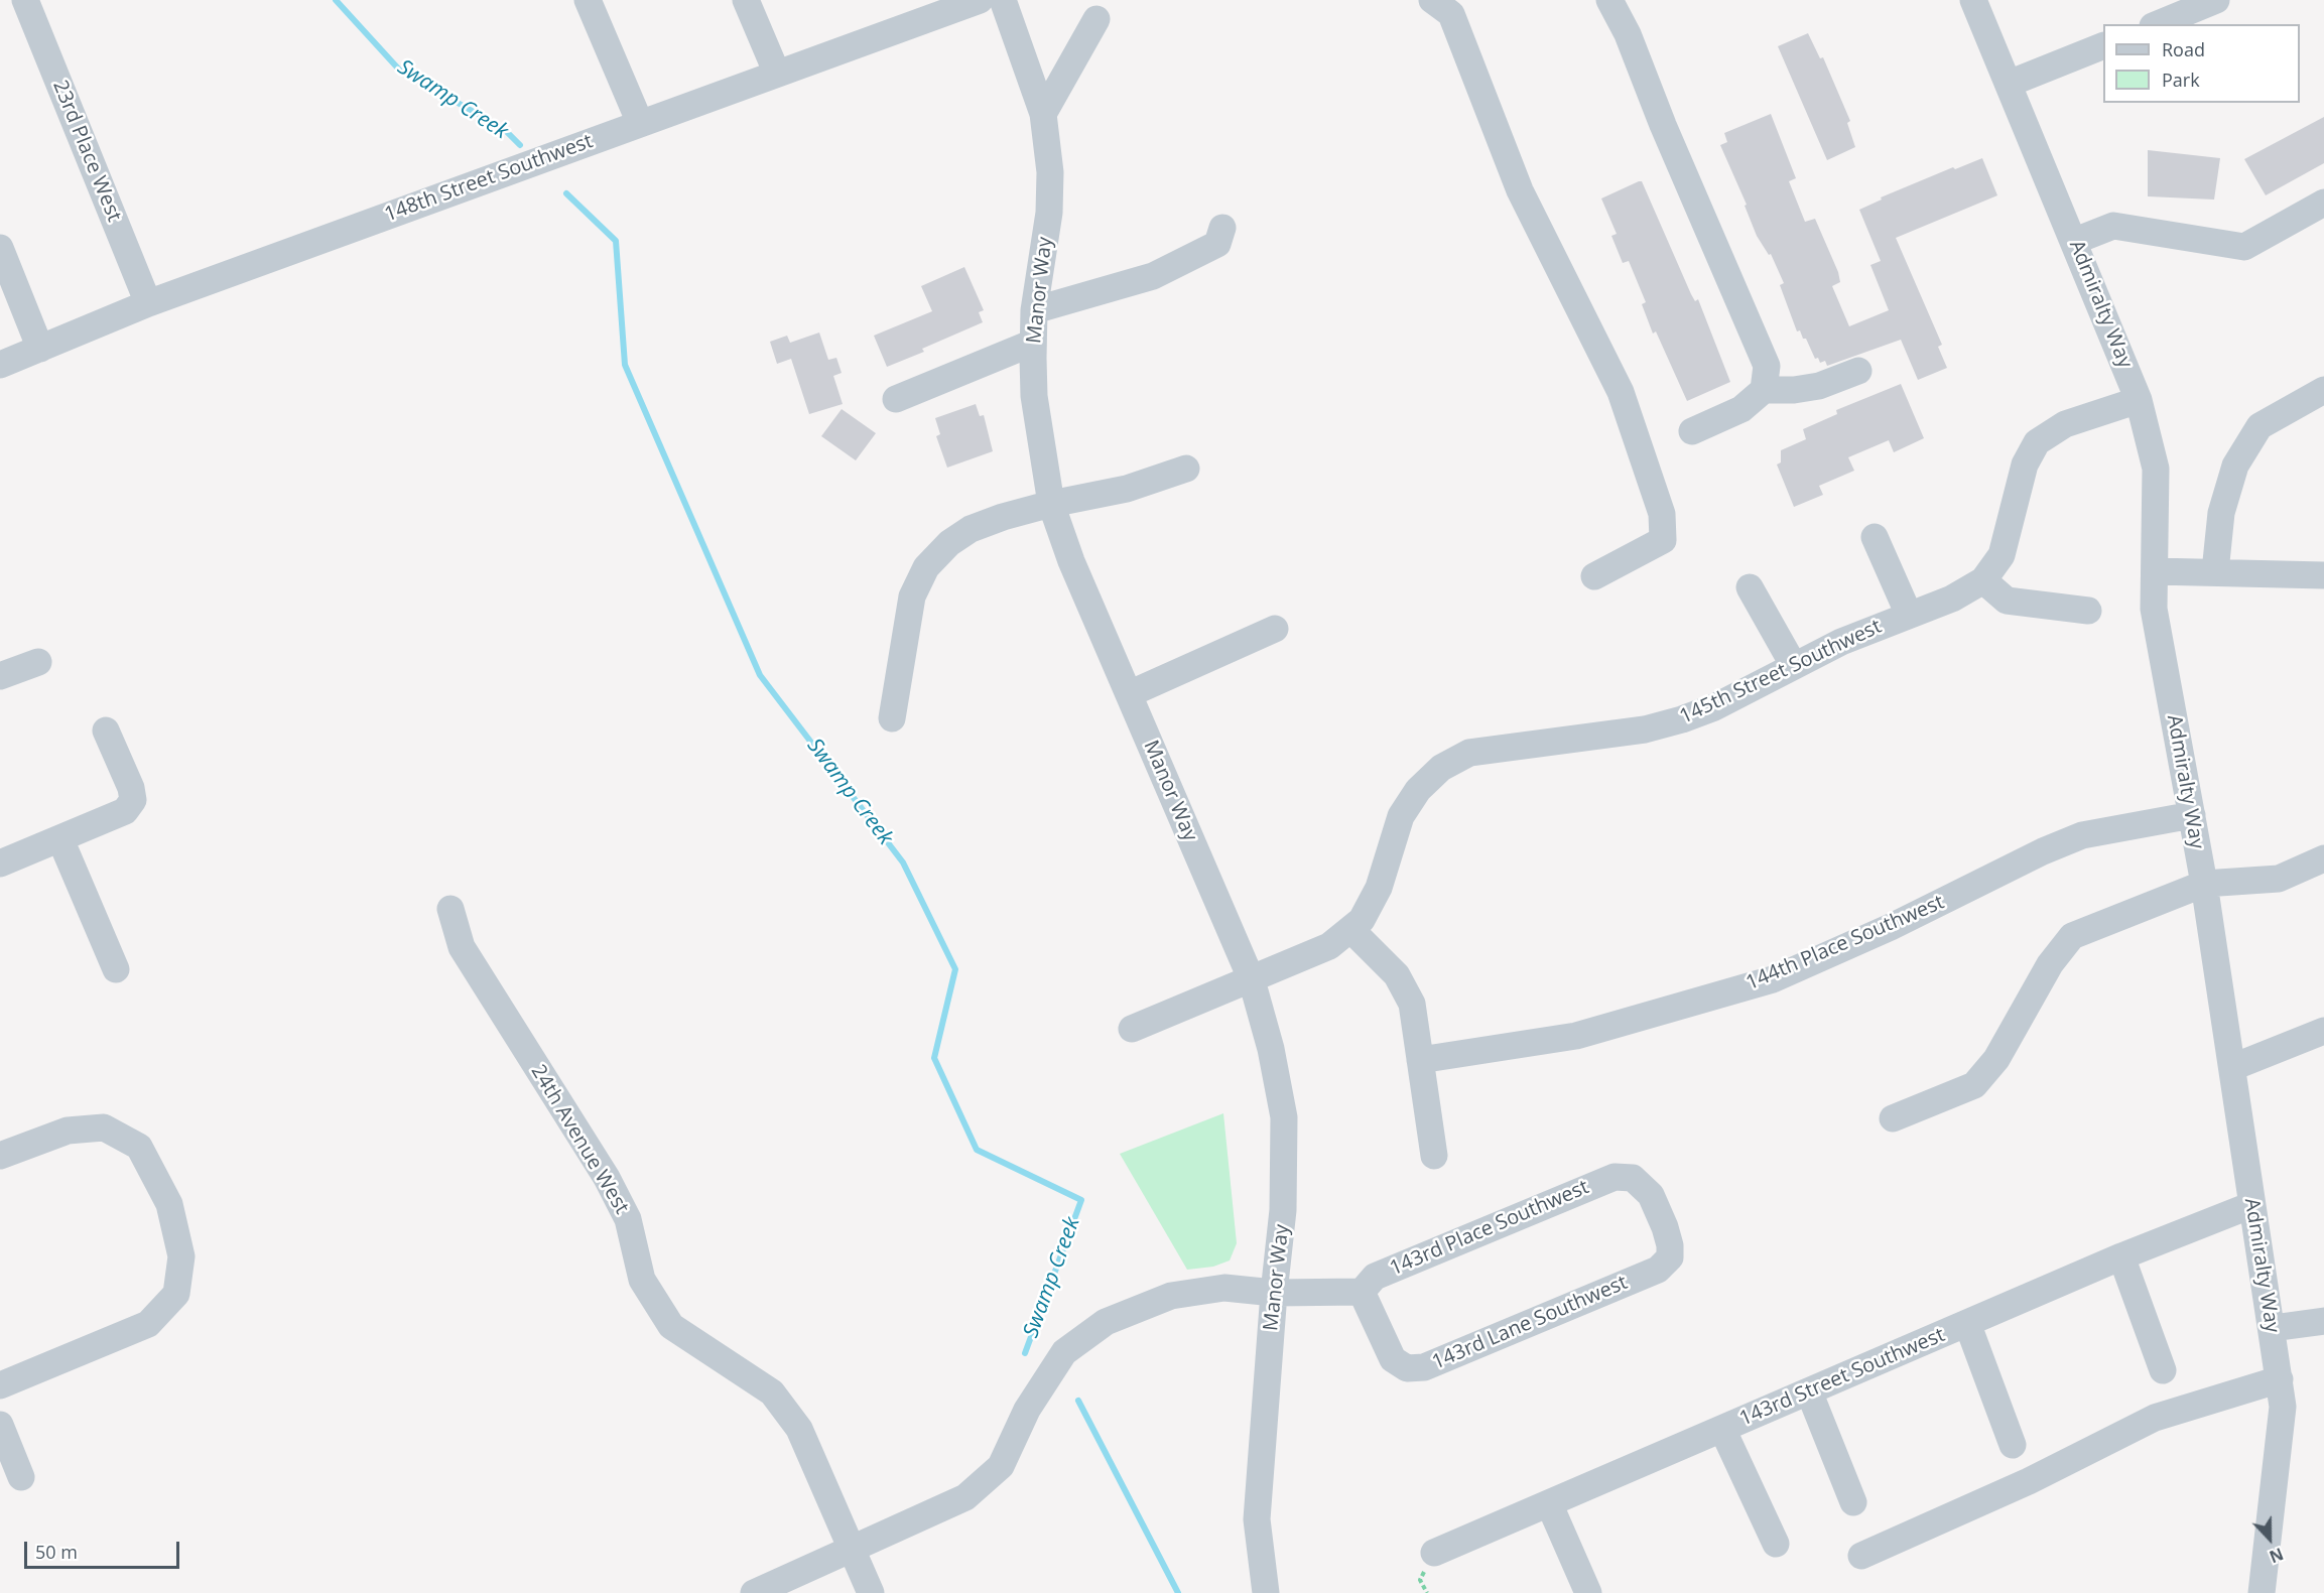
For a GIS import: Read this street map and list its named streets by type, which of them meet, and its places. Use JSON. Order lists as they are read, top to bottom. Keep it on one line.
{"streets":{"street":["23rd Place West","148th Street Southwest","Manor Way","Admiralty Way","145th Street Southwest","144th Place Southwest","24th Avenue West","143rd Place Southwest","143rd Lane Southwest","143rd Street Southwest"]},"crossings":[["23rd Place West","148th Street Southwest"],["Manor Way","145th Street Southwest"],["Admiralty Way","145th Street Southwest"],["Admiralty Way","144th Place Southwest"],["Admiralty Way","143rd Street Southwest"],["143rd Place Southwest","143rd Lane Southwest"]],"water":["Swamp Creek"],"legend":["Road","Park"],"scale_bar":"50 m","north":"bottom"}
